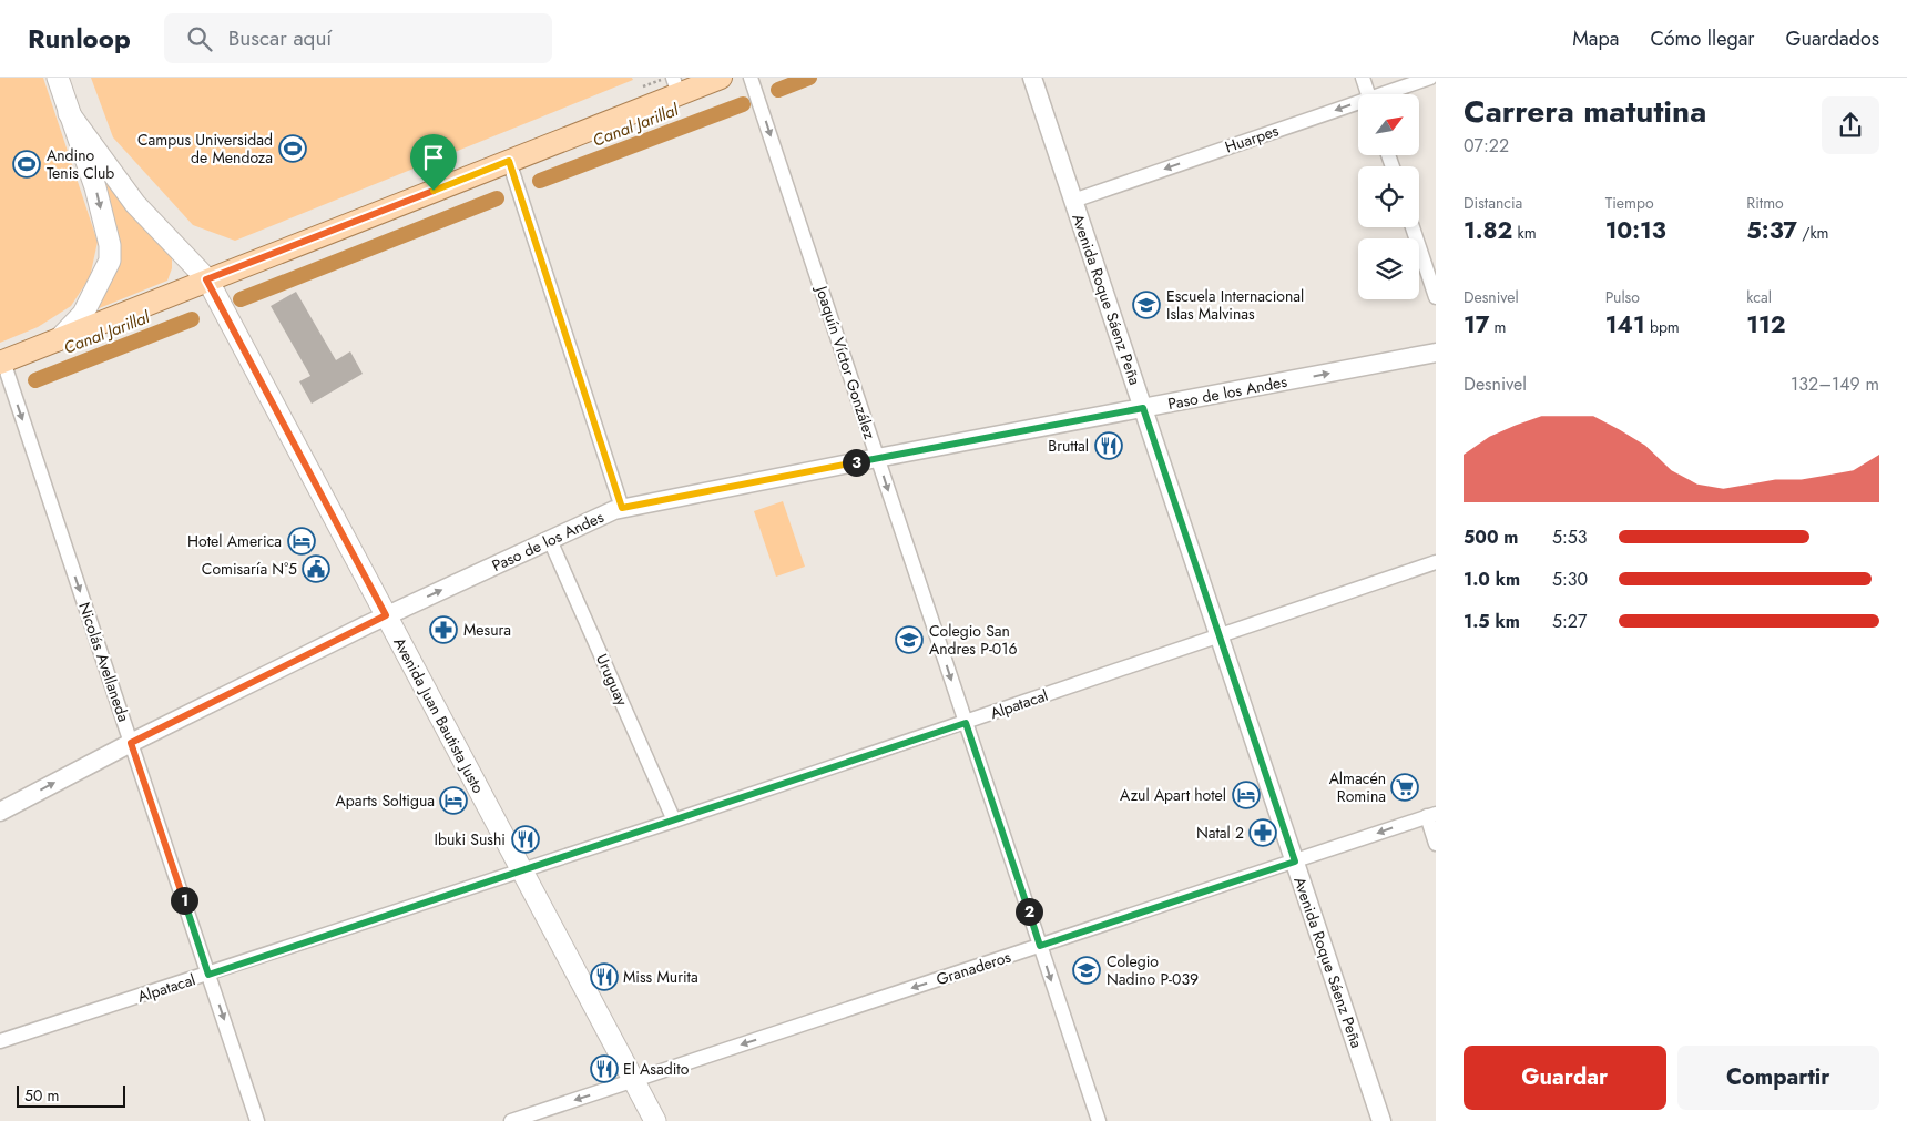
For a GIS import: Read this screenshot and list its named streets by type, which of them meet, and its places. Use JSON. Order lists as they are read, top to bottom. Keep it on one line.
{"streets":{"main road":["Avenida Juan Bautista Justo"],"street":["Huarpes","Avenida Roque Sáenz Peña","Joaquín Víctor González","Paso de los Andes","Nicolás Avellaneda","Uruguay","Alpatacal","Granaderos"]},"crossings":[["Huarpes","Avenida Roque Sáenz Peña"],["Avenida Roque Sáenz Peña","Paso de los Andes"],["Avenida Roque Sáenz Peña","Alpatacal"],["Avenida Roque Sáenz Peña","Granaderos"],["Joaquín Víctor González","Paso de los Andes"],["Joaquín Víctor González","Alpatacal"],["Joaquín Víctor González","Granaderos"],["Paso de los Andes","Nicolás Avellaneda"],["Paso de los Andes","Uruguay"],["Paso de los Andes","Avenida Juan Bautista Justo"],["Nicolás Avellaneda","Alpatacal"],["Uruguay","Alpatacal"],["Alpatacal","Avenida Juan Bautista Justo"],["Avenida Juan Bautista Justo","Granaderos"]],"one_way":["Huarpes","Joaquín Víctor González","Paso de los Andes","Nicolás Avellaneda","Granaderos"],"water":["Canal Jarillal"],"places":{"sports":["Campus Universidad de Mendoza","Andino Tenis Club"],"school or university":["Escuela Internacional Islas Malvinas","Colegio San Andres P-016","Colegio Nadino P-039"],"restaurant":["Bruttal","Ibuki Sushi","Miss Murita","El Asadito"],"hotel":["Hotel America","Azul Apart hotel","Aparts Soltigua"],"public building":["Comisaría N°5"],"pharmacy":["Mesura","Natal 2"],"supermarket":["Almacén Romina"]},"scale_bar":"50 m","north":"top right","page":{"header":"Runloop","search":"Buscar aquí","nav":["Mapa","Cómo llegar","Guardados"],"heading":["Carrera matutina","07:22"],"stats":[["Distancia","1.82 km"],["Tiempo","10:13"],["Ritmo","5:37 /km"],["Desnivel","17 m"],["Pulso","141 bpm"],["kcal","112"]],"chart":["Desnivel","132–149 m"],"pins":["3","1","2"],"list":[{"name":"500 m","note":"5:53"},{"name":"1.0 km","note":"5:30"},{"name":"1.5 km","note":"5:27"}],"buttons":["Guardar","Compartir"],"scale":"50 m"}}
